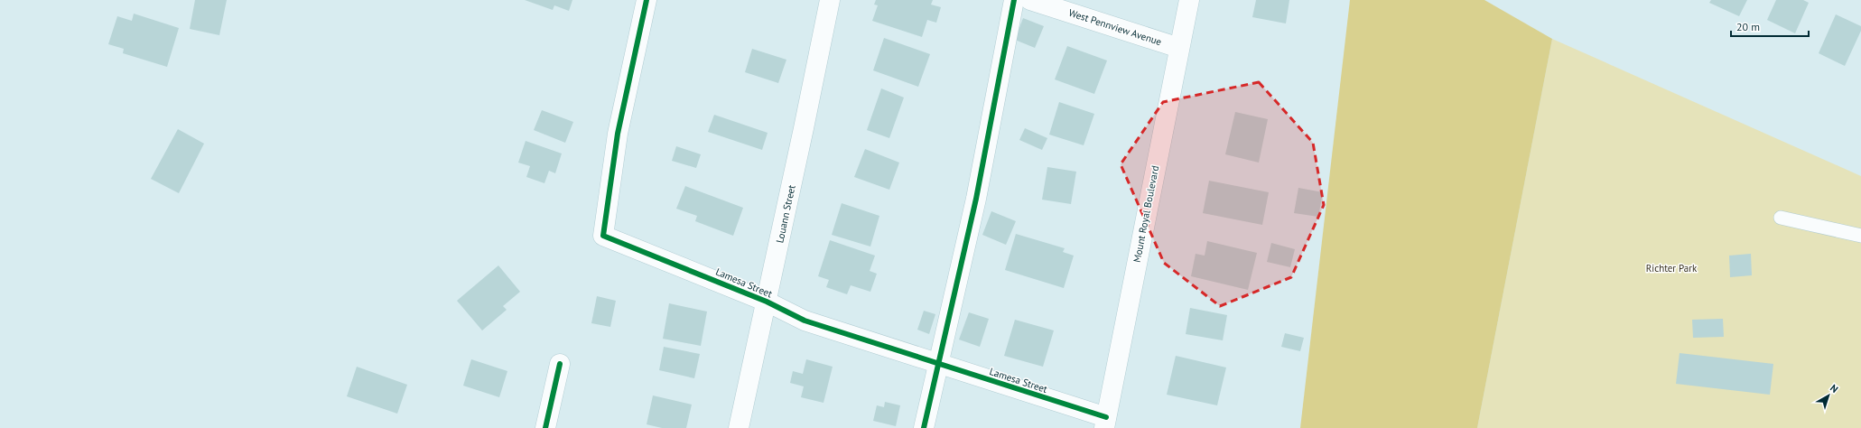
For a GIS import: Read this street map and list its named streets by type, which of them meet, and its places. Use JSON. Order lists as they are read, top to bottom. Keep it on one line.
{"streets":{"street":["West Pennview Avenue","Louann Street","Mount Royal Boulevard","Lamesa Street"]},"crossings":[["West Pennview Avenue","Mount Royal Boulevard"],["Louann Street","Lamesa Street"],["Mount Royal Boulevard","Lamesa Street"]],"parks":["Richter Park"],"scale_bar":"20 m","north":"top right"}
